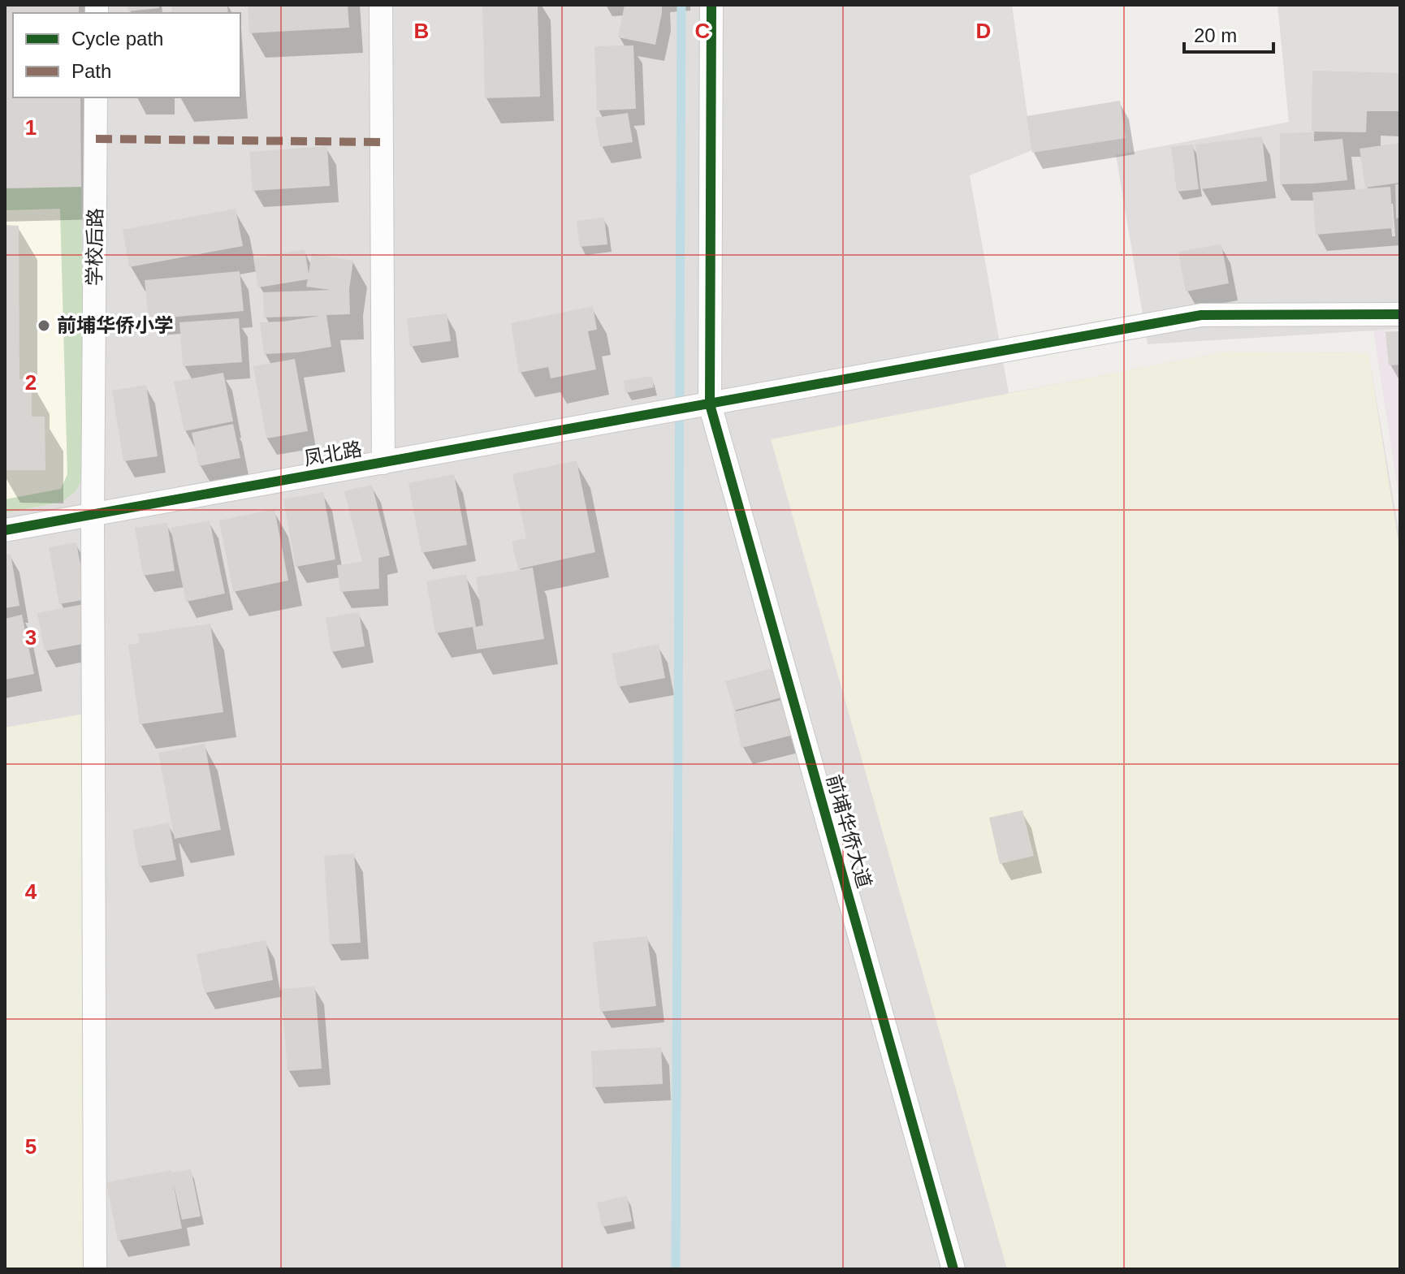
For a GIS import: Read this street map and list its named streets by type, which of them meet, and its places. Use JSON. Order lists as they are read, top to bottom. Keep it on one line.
{"streets":{"street":["学校后路","凤北路","前埔华侨大道"]},"crossings":[["学校后路","凤北路"],["凤北路","前埔华侨大道"]],"places":["前埔华侨小学"],"legend":["Cycle path","Path"],"scale_bar":"20 m","grid":{"columns":["B","C","D"],"rows":["1","2","3","4","5"]}}
